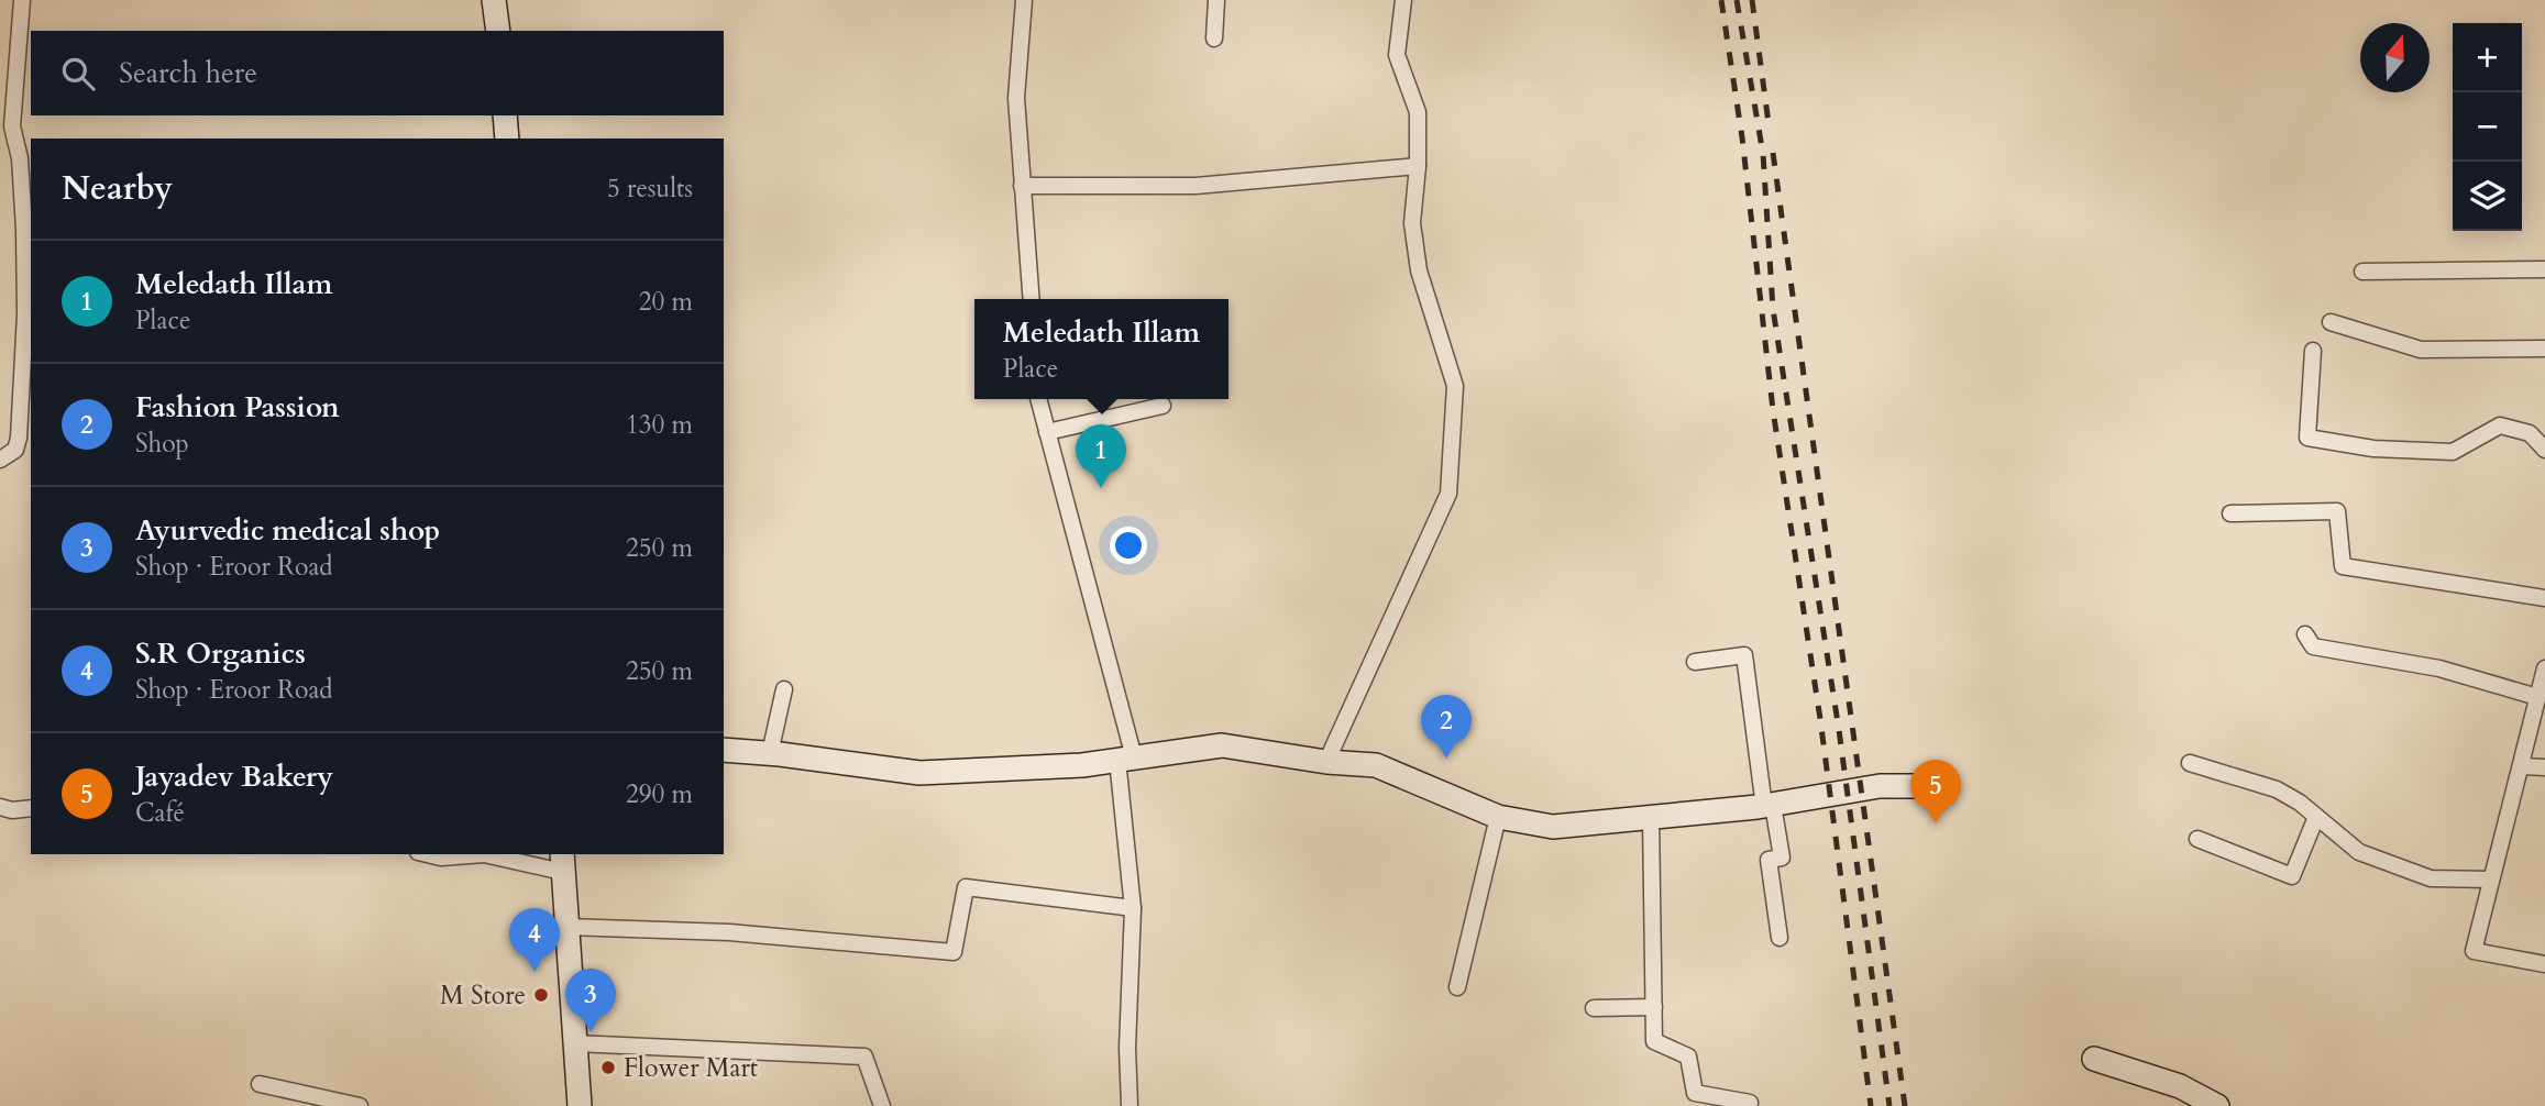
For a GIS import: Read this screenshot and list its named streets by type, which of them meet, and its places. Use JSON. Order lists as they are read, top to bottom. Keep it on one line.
{"places":["M Store","Flower Mart"],"north":"top","page":{"map_buttons":["+","−"],"search":"Search here","heading":["Nearby","5 results"],"list":[{"mark":"1","name":"Meledath Illam","note":"Place","value":"20 m"},{"mark":"2","name":"Fashion Passion","note":"Shop","value":"130 m"},{"mark":"3","name":"Ayurvedic medical shop","note":"Shop · Eroor Road","value":"250 m"},{"mark":"4","name":"S.R Organics","note":"Shop · Eroor Road","value":"250 m"},{"mark":"5","name":"Jayadev Bakery","note":"Café","value":"290 m"}],"popup":["Meledath Illam","Place"],"pins":["1","2","5","4","3"]}}
